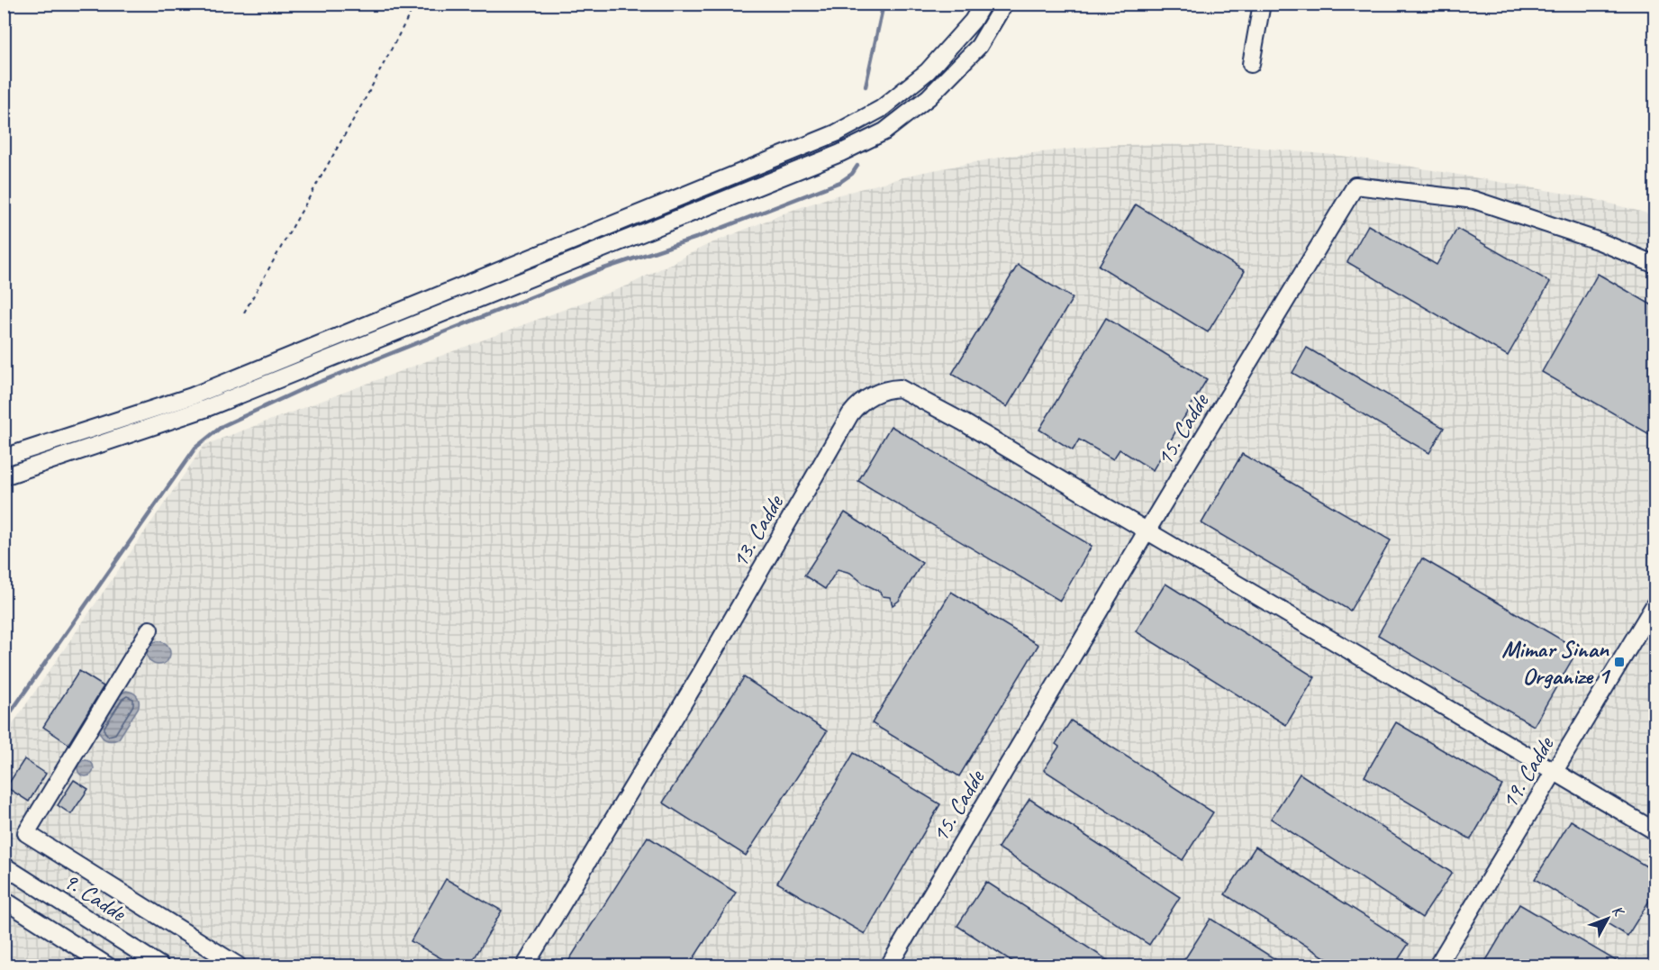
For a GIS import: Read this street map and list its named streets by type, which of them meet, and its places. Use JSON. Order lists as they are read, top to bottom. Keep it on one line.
{"streets":{"street":["15. Cadde","13. Cadde","19. Cadde","9. Cadde"]},"crossings":[["15. Cadde","13. Cadde"],["13. Cadde","19. Cadde"]],"places":{"transit":["Mimar Sinan Organize 1"]},"north":"top right"}
